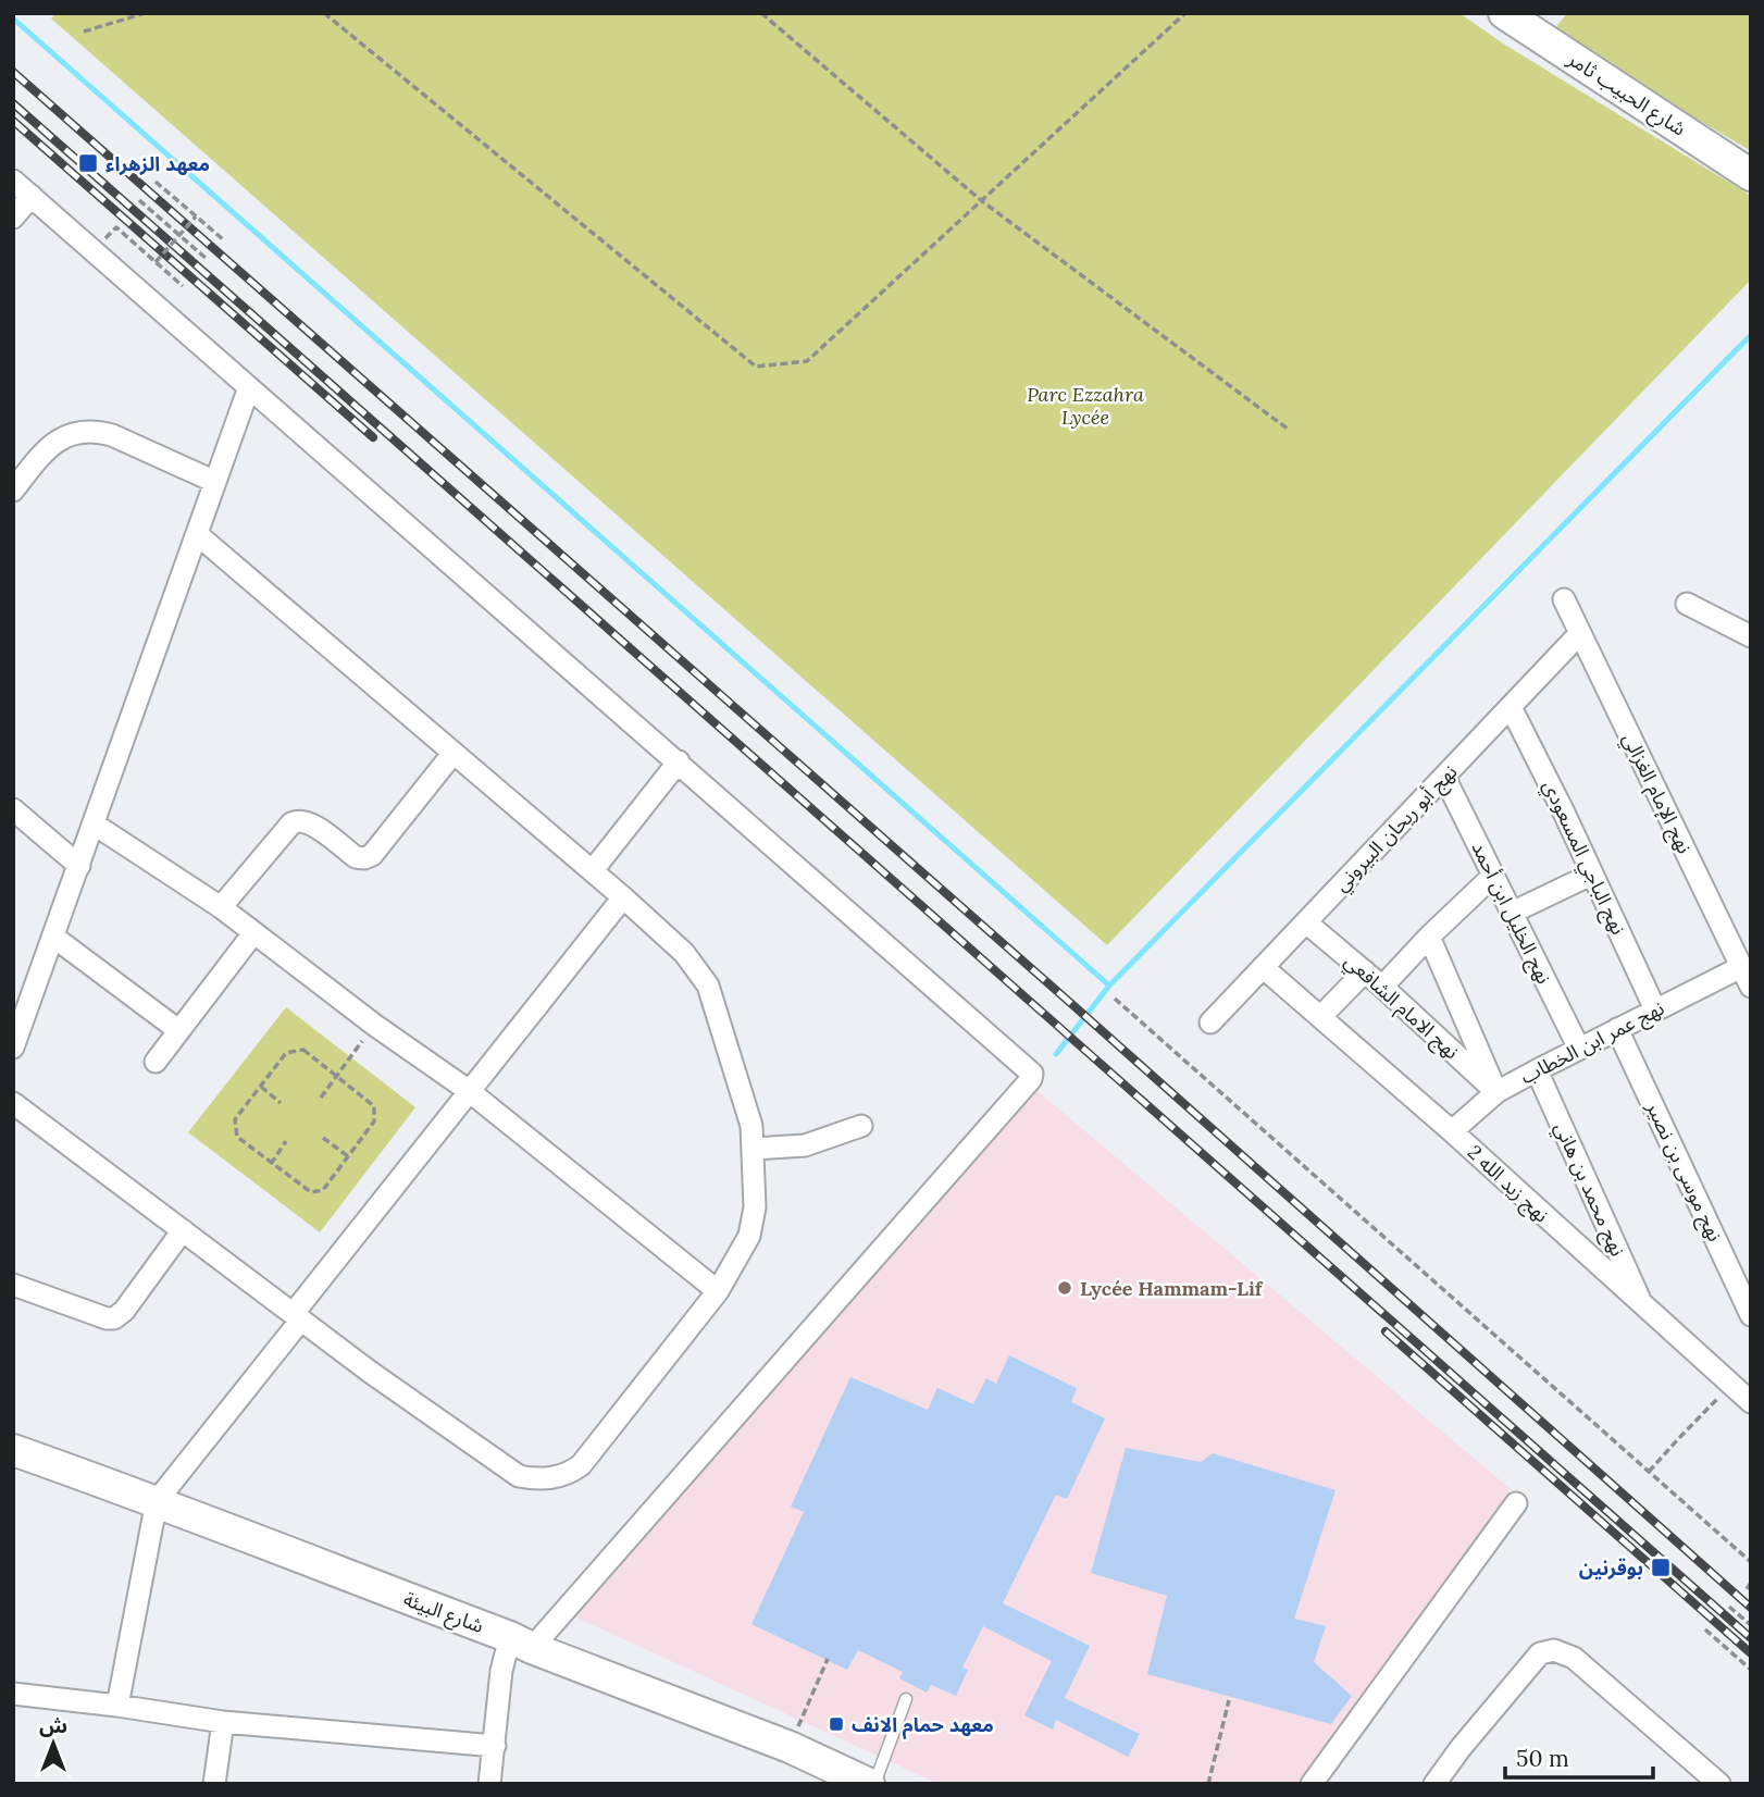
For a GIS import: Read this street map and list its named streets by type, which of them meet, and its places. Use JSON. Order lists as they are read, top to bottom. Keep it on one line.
{"streets":{"main road":["شارع الحبيب ثامر","شارع البيئة"],"street":["نهج الإمام الغزالي","نهج أبو ريحان البيروني","نهج الباجي المسعودي","نهج الخليل ابن أحمد","نهج الامام الشافعي","نهج عمر ابن الخطاب","نهج موسى بن نصير","نهج زيد الله 2","نهج محمد بن هاني"]},"crossings":[["نهج الإمام الغزالي","نهج أبو ريحان البيروني"],["نهج الإمام الغزالي","نهج عمر ابن الخطاب"],["نهج أبو ريحان البيروني","نهج الباجي المسعودي"],["نهج أبو ريحان البيروني","نهج الخليل ابن أحمد"],["نهج أبو ريحان البيروني","نهج الامام الشافعي"],["نهج أبو ريحان البيروني","نهج زيد الله 2"],["نهج الباجي المسعودي","نهج عمر ابن الخطاب"],["نهج الخليل ابن أحمد","نهج عمر ابن الخطاب"],["نهج الامام الشافعي","نهج عمر ابن الخطاب"],["نهج عمر ابن الخطاب","نهج موسى بن نصير"],["نهج عمر ابن الخطاب","نهج زيد الله 2"],["نهج عمر ابن الخطاب","نهج محمد بن هاني"],["نهج زيد الله 2","نهج محمد بن هاني"]],"parks":["Parc Ezzahra Lycée"],"places":{"transit":["معهد الزهراء","بوقرنين","معهد حمام الانف"],"other":["Lycée Hammam-Lif"]},"scale_bar":"50 m","north":"top"}
